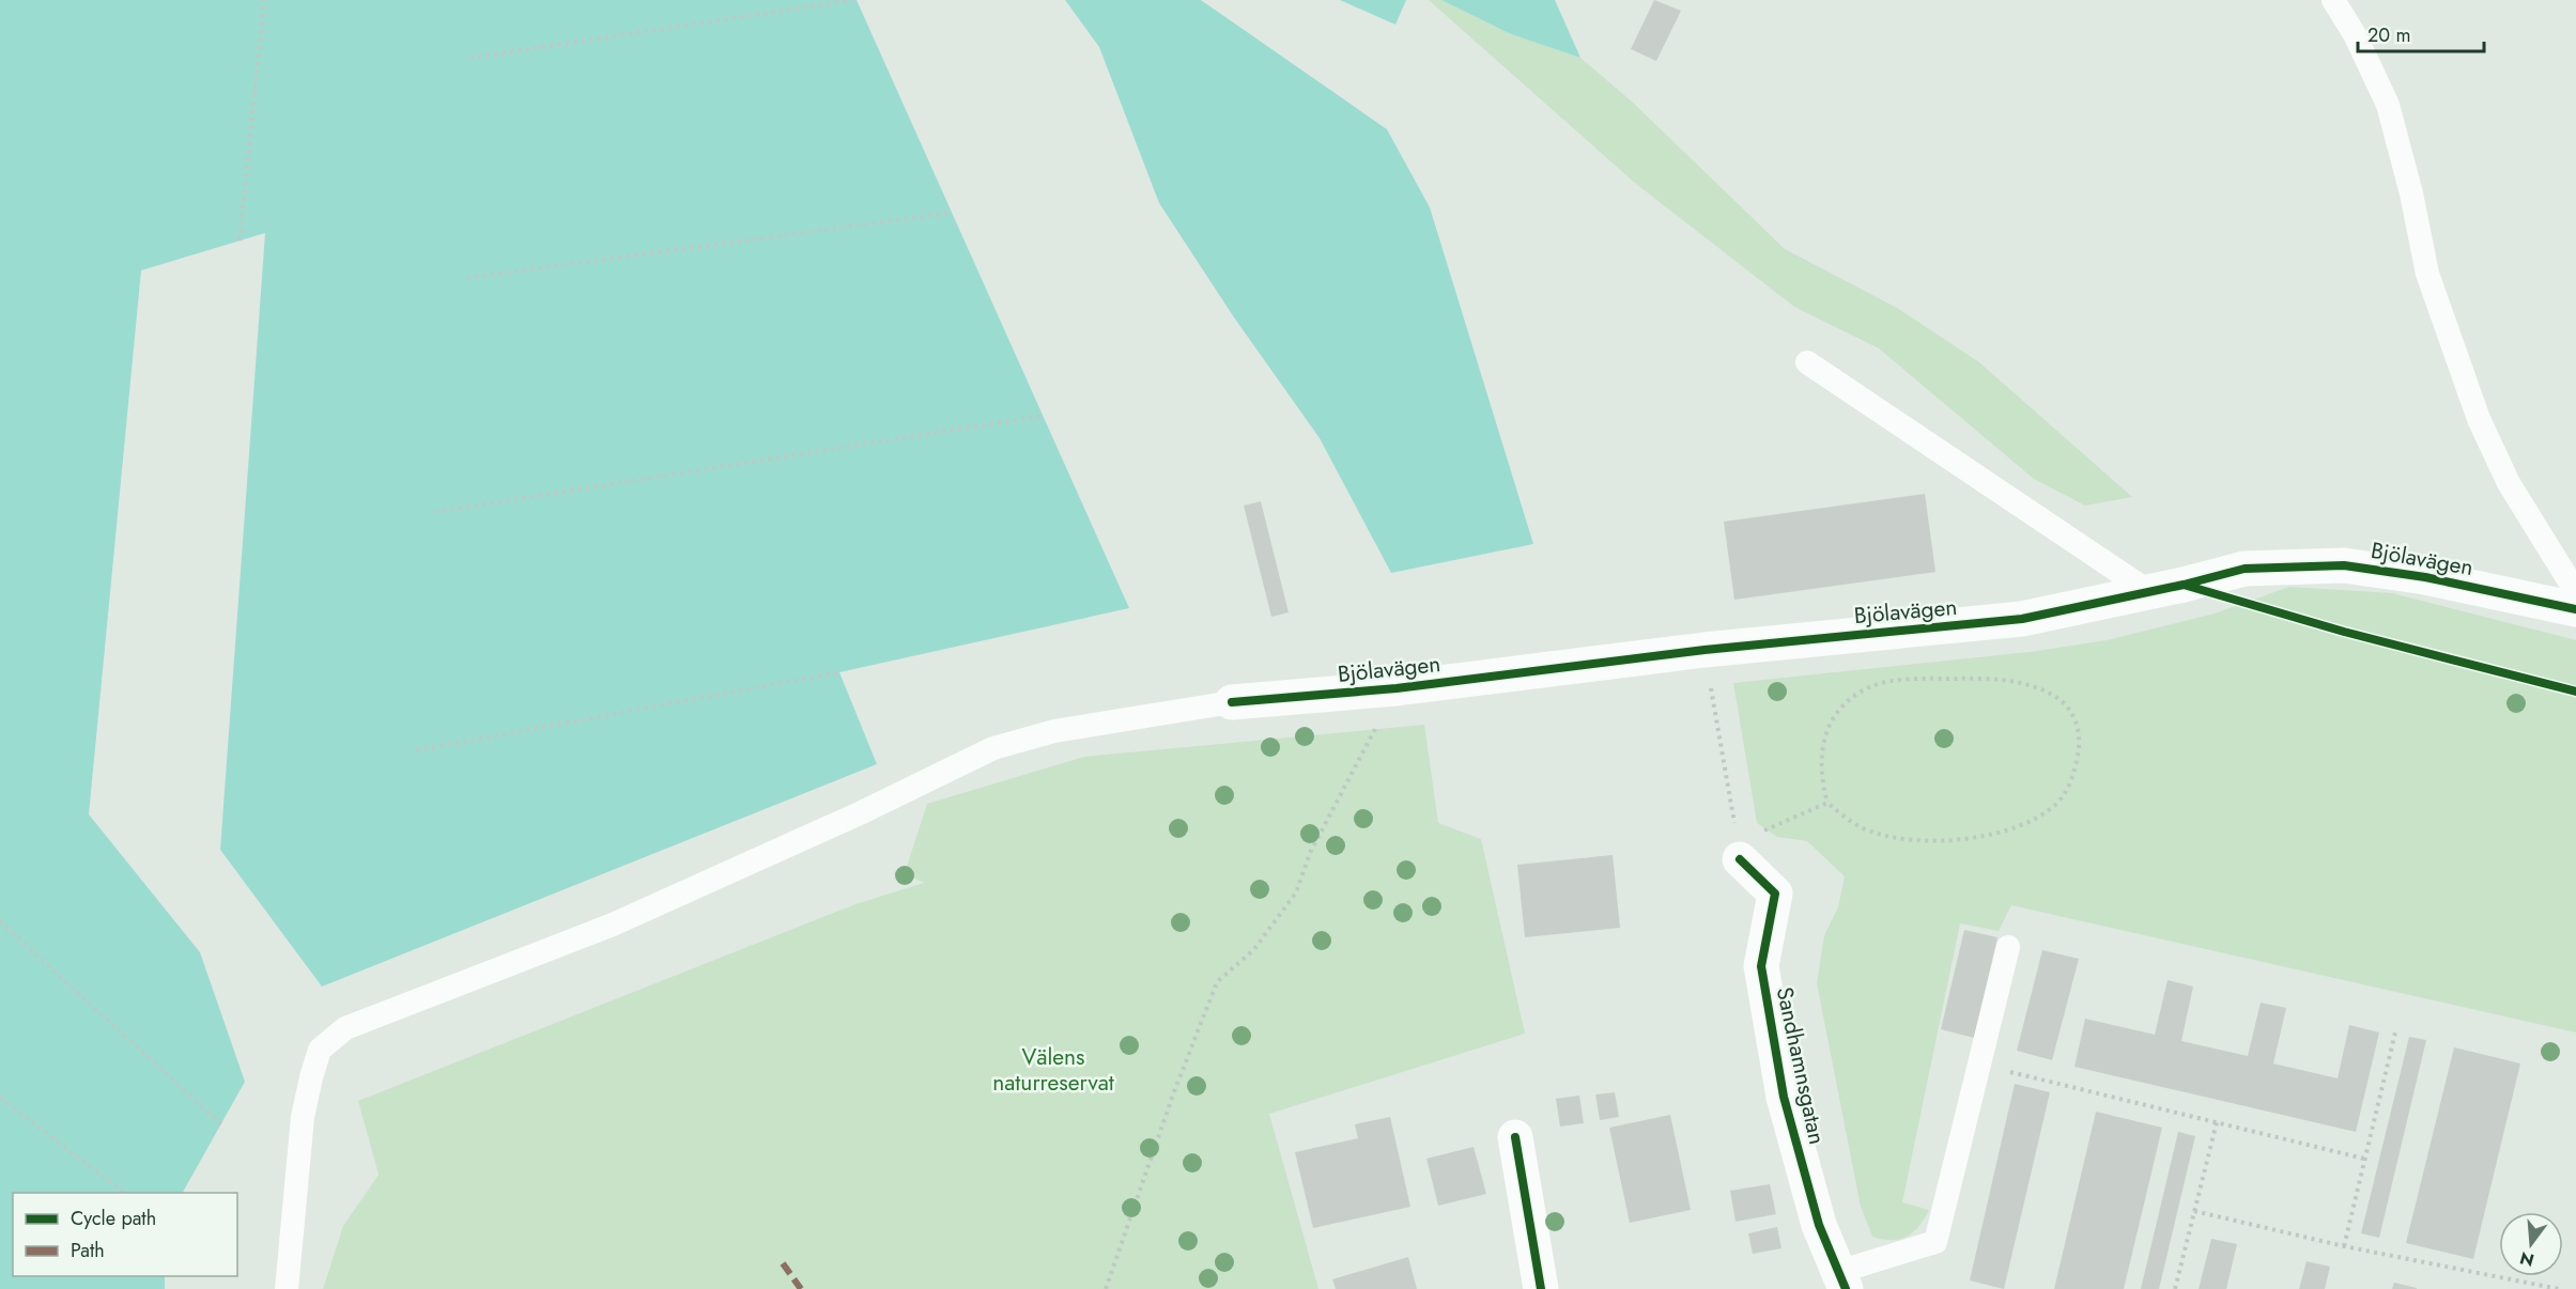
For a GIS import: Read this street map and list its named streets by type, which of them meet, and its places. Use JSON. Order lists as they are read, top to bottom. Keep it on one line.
{"streets":{"street":["Bjölavägen","Sandhamnsgatan"]},"parks":["Välens naturreservat"],"legend":["Cycle path","Path"],"scale_bar":"20 m","north":"bottom"}
